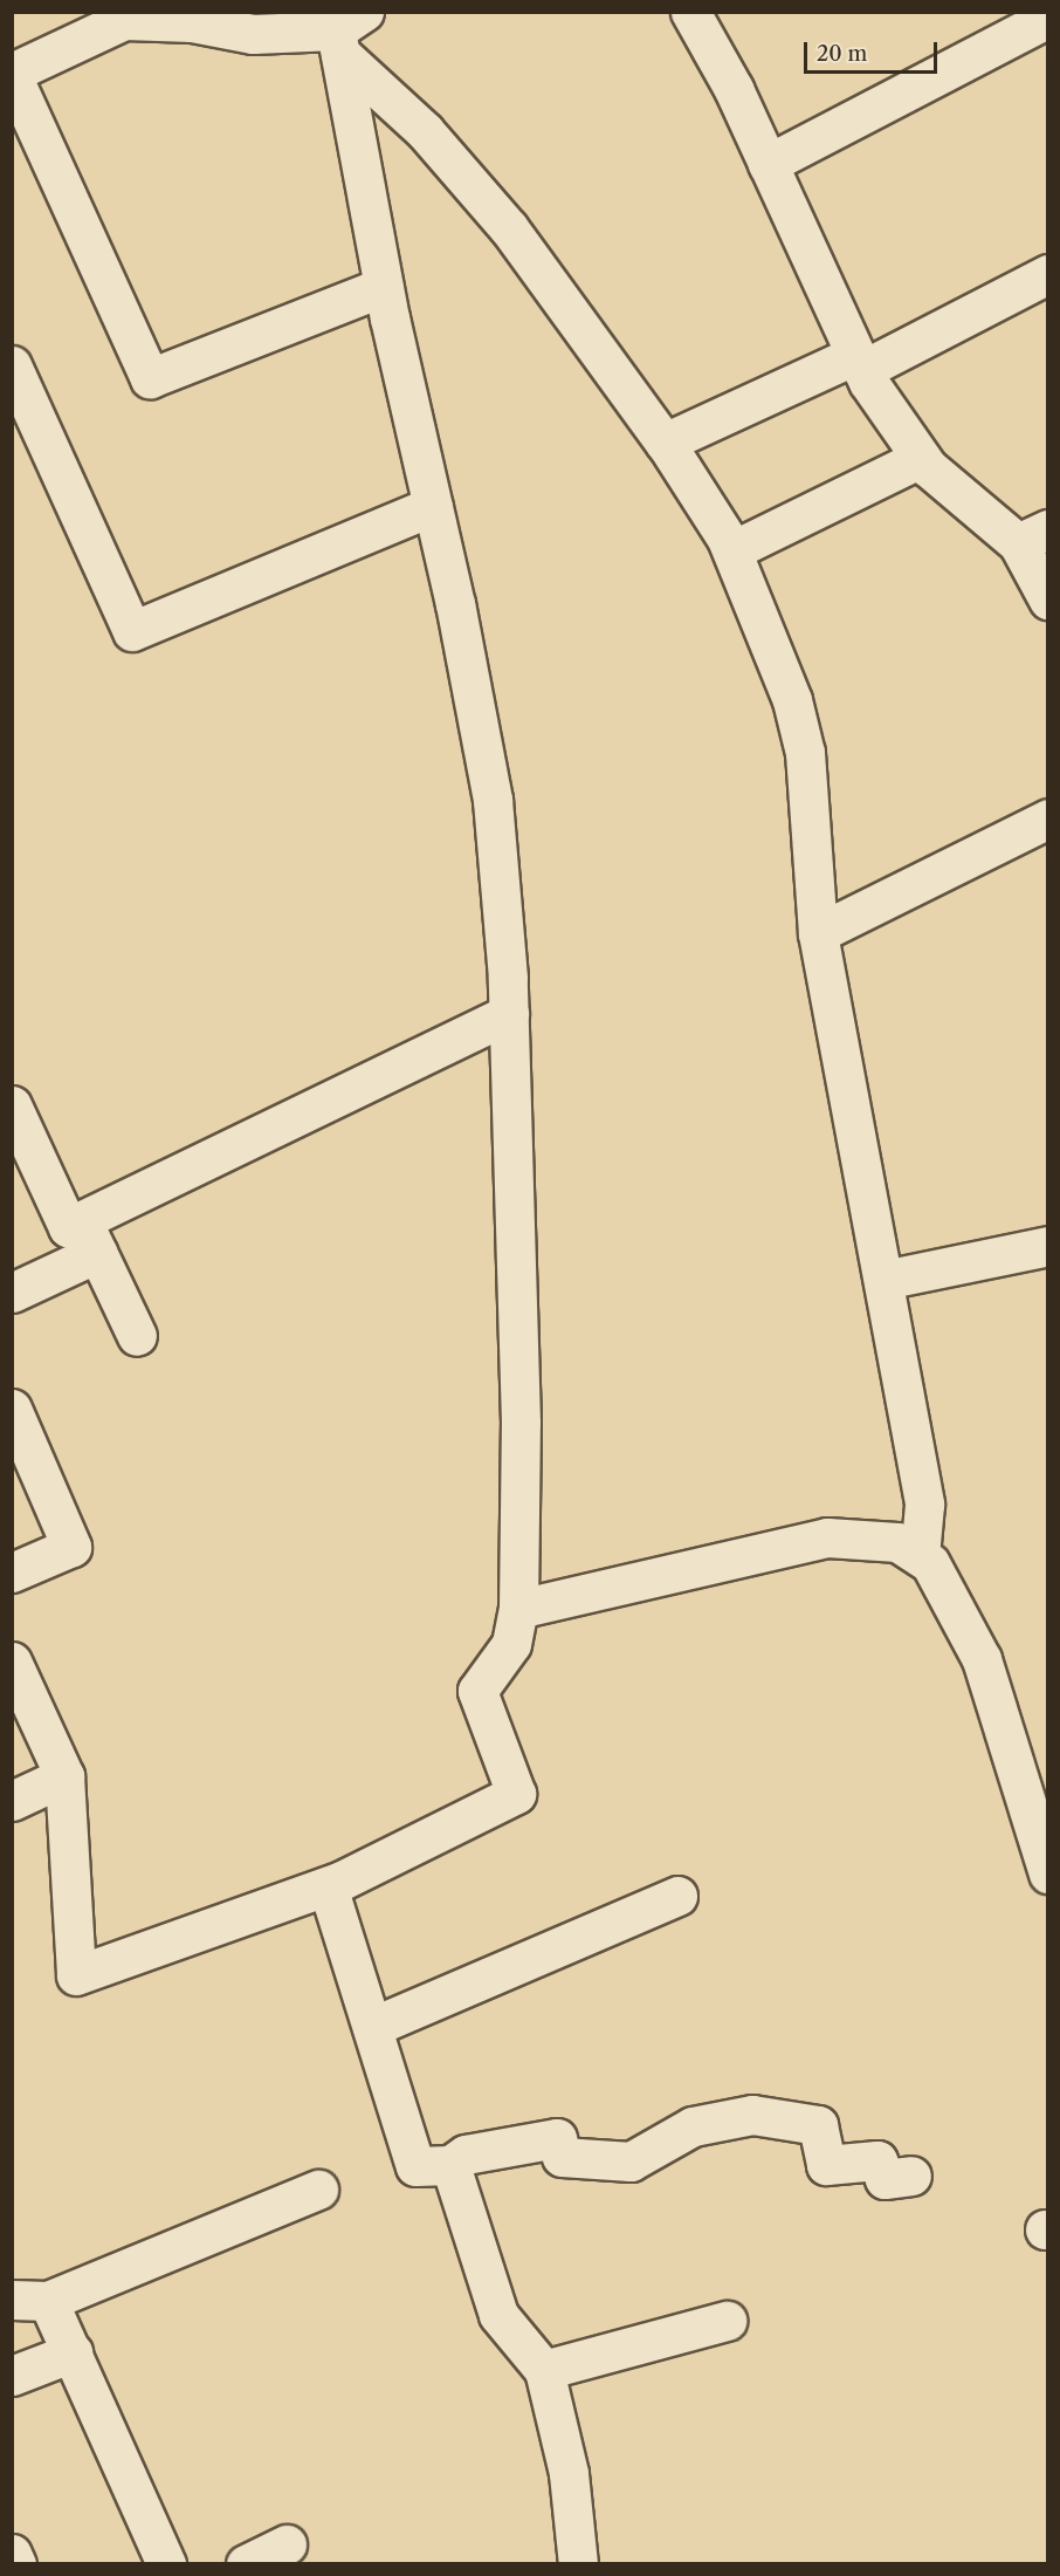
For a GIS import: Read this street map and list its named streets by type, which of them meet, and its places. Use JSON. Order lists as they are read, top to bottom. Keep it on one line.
{"scale_bar":"20 m"}
